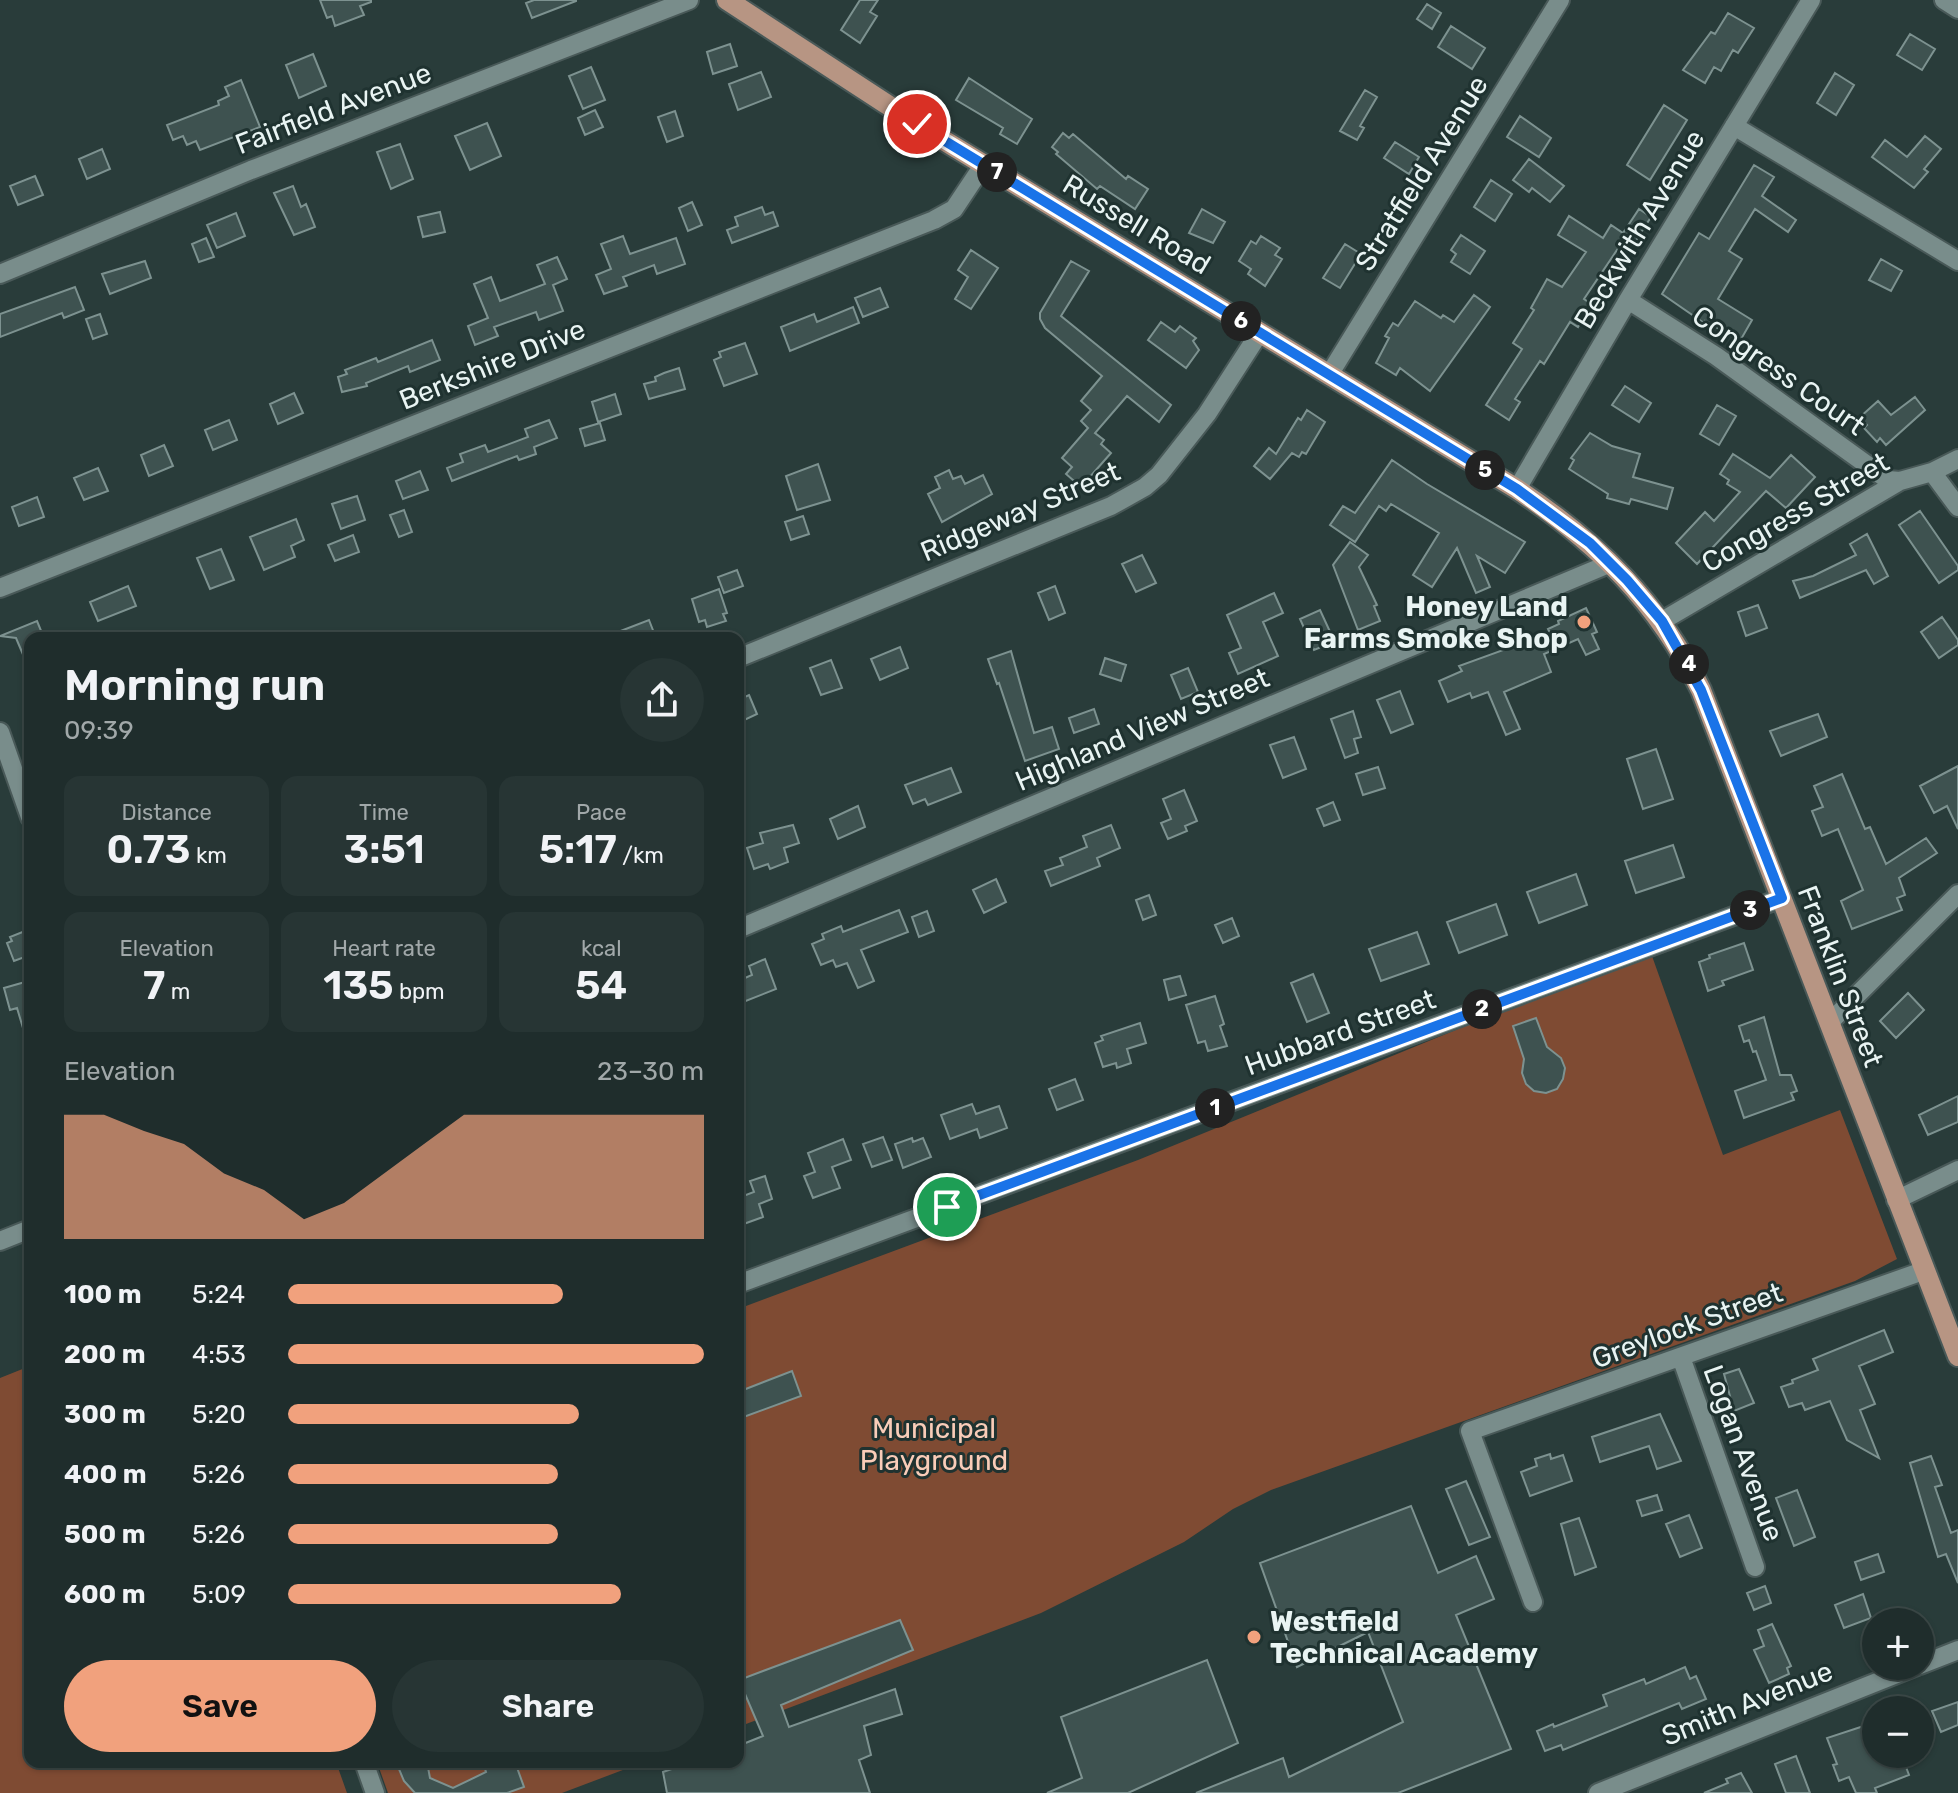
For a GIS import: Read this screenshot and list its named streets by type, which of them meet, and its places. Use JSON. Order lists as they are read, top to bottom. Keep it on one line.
{"streets":{"main road":["Russell Road","Franklin Street"],"street":["Fairfield Avenue","Stratfield Avenue","Beckwith Avenue","Berkshire Drive","Congress Court","Ridgeway Street","Congress Street","Highland View Street","Hubbard Street","Greylock Street","Logan Avenue","Smith Avenue"]},"crossings":[["Stratfield Avenue","Russell Road"],["Russell Road","Beckwith Avenue"],["Russell Road","Berkshire Drive"],["Russell Road","Ridgeway Street"],["Russell Road","Congress Street"],["Russell Road","Highland View Street"],["Russell Road","Franklin Street"],["Beckwith Avenue","Congress Court"],["Congress Court","Congress Street"],["Congress Street","Franklin Street"],["Franklin Street","Hubbard Street"],["Franklin Street","Greylock Street"],["Greylock Street","Logan Avenue"]],"parks":["Municipal Playground"],"places":["Honey Land Farms Smoke Shop","Westfield Technical Academy"],"page":{"pins":["7","6","5","4","3","2","1"],"heading":["Morning run","09:39"],"stats":[["Distance","0.73 km"],["Time","3:51"],["Pace","5:17 /km"],["Elevation","7 m"],["Heart rate","135 bpm"],["kcal","54"]],"chart":["Elevation","23–30 m"],"list":[{"name":"100 m","note":"5:24"},{"name":"200 m","note":"4:53"},{"name":"300 m","note":"5:20"},{"name":"400 m","note":"5:26"},{"name":"500 m","note":"5:26"},{"name":"600 m","note":"5:09"}],"map_buttons":["+","−"],"buttons":["Save","Share"]}}
